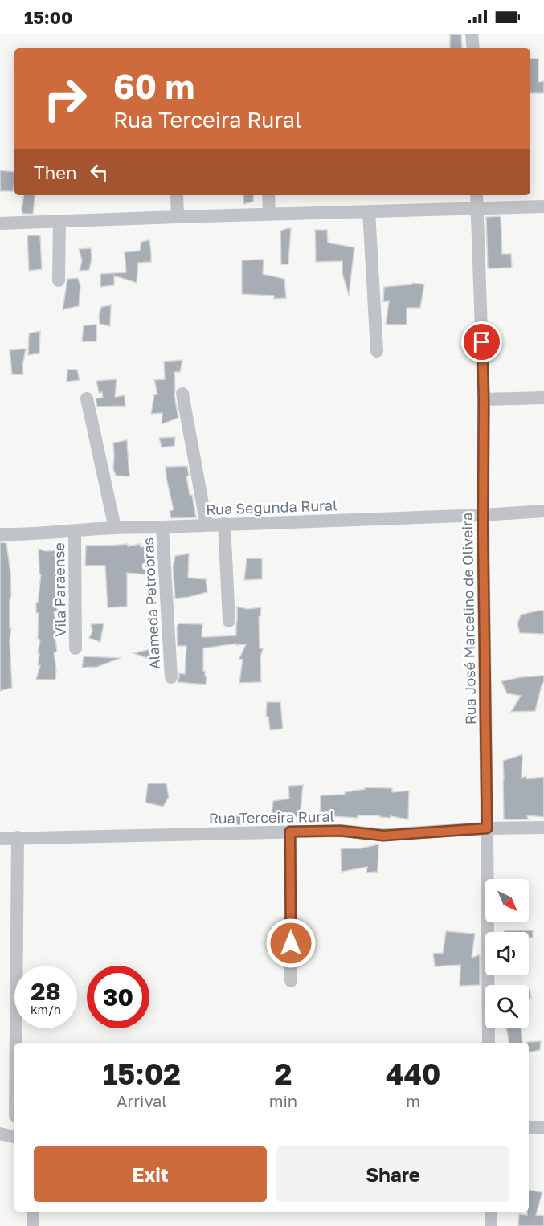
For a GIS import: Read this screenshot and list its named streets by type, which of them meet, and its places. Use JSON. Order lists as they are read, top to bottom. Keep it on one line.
{"streets":{"street":["Rua Segunda Rural","Vila Paraense","Alameda Petrobras","Rua José Marcelino de Oliveira","Rua Terceira Rural"]},"crossings":[["Rua Segunda Rural","Vila Paraense"],["Rua Segunda Rural","Alameda Petrobras"],["Rua Segunda Rural","Rua José Marcelino de Oliveira"],["Rua José Marcelino de Oliveira","Rua Terceira Rural"]],"north":"bottom right","page":{"status":"15:00","turn":["60 m","Rua Terceira Rural"],"then":"Then","speed":"28 km/h","limit":"30","eta":["15:02","Arrival","2","min","440","m"],"buttons":["Exit","Share"]}}
